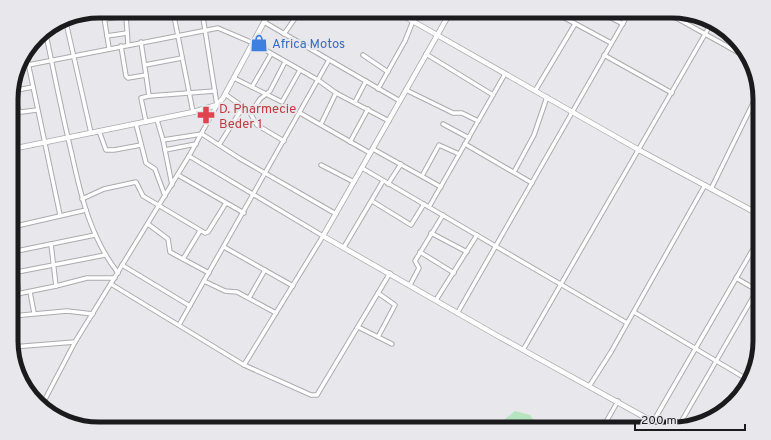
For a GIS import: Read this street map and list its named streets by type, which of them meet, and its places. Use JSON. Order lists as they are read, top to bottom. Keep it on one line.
{"places":{"shop":["Africa Motos"],"pharmacy":["D. Pharmecie Beder 1"]},"scale_bar":"200 m"}
